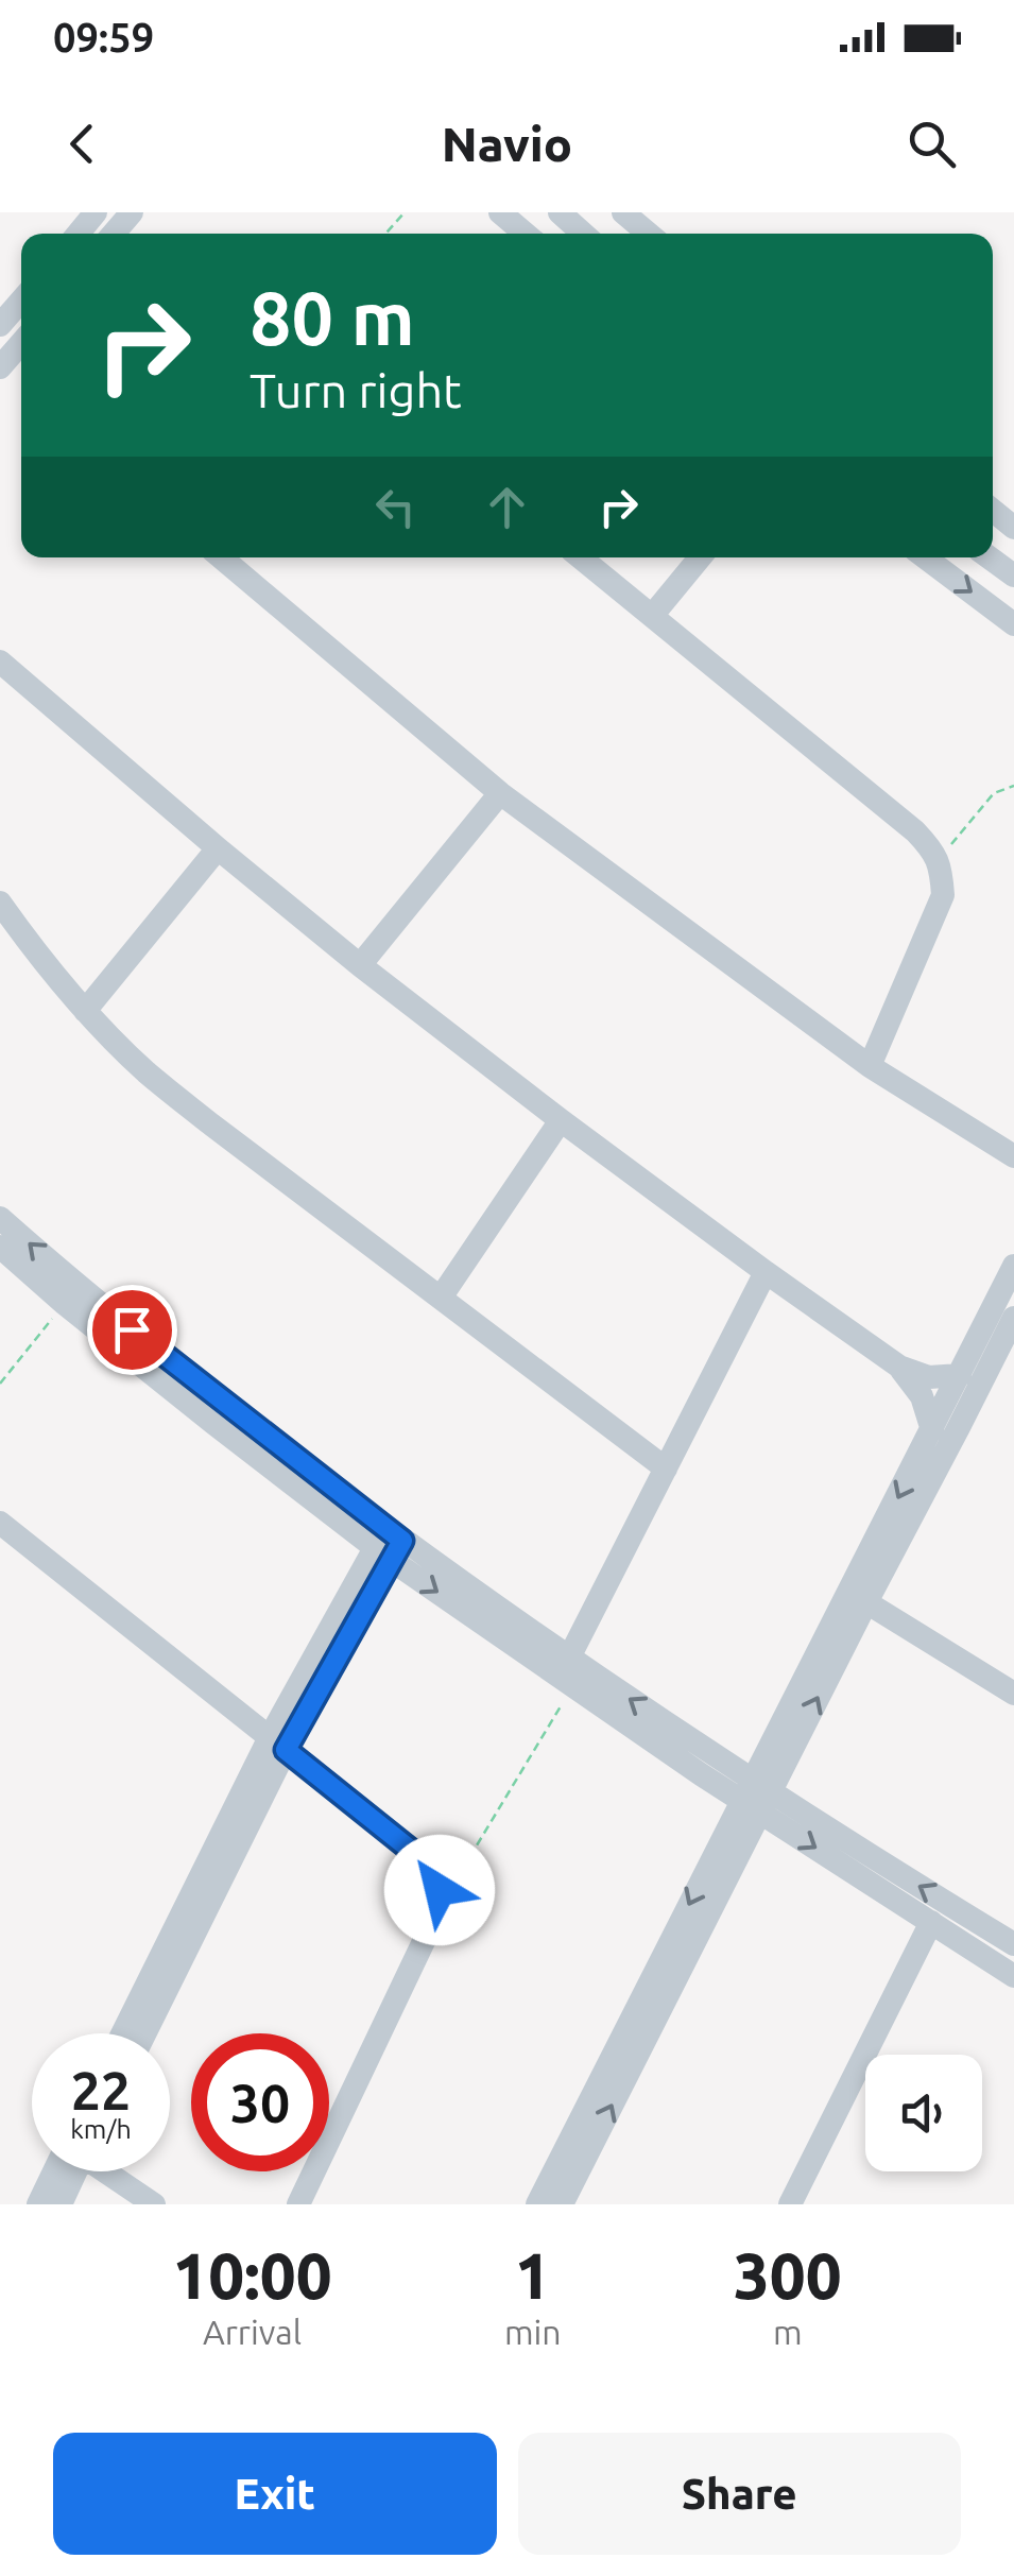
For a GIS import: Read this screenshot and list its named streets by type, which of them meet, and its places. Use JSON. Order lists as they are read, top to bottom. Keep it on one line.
{"page":{"status":"09:59","header":"Navio","turn":["80 m","Turn right"],"speed":"22 km/h","limit":"30","eta":["10:00","Arrival","1","min","300","m"],"buttons":["Exit","Share"]}}
